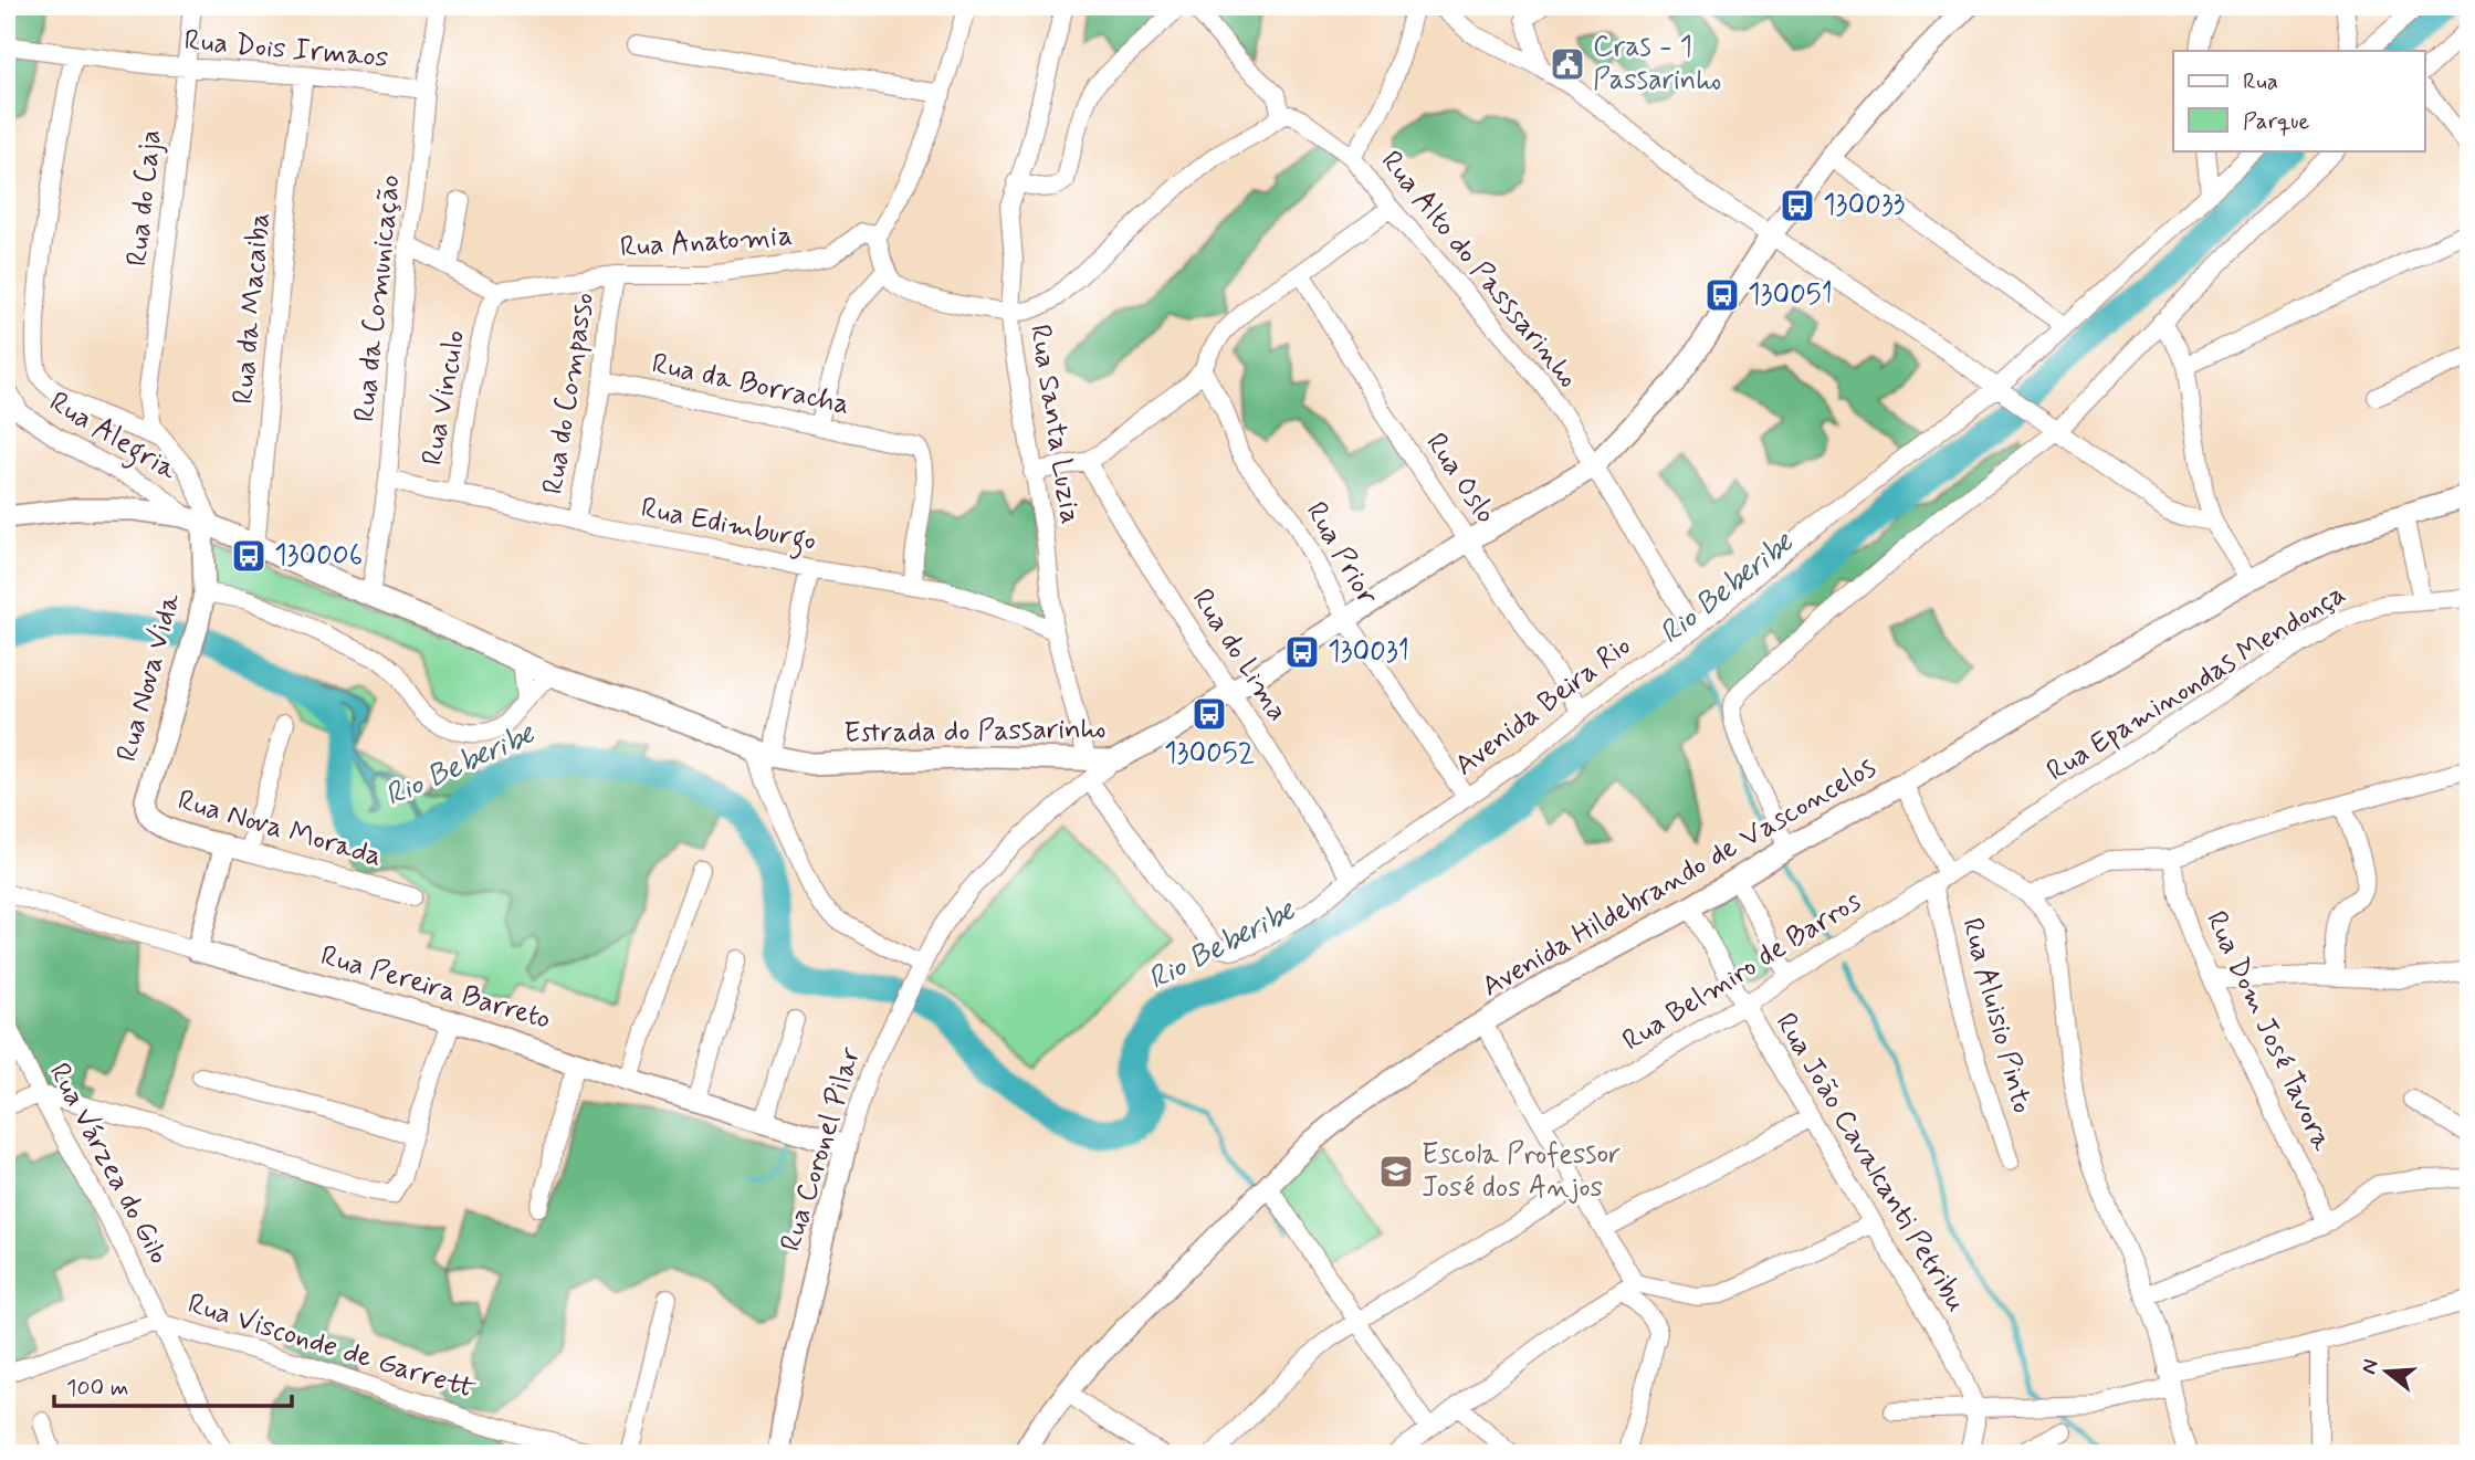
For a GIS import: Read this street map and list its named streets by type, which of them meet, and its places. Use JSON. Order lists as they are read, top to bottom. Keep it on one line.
{"streets":{"street":["Rua Dois Irmaos","Rua do Caja","Rua Anatomia","Rua Alto do Passsarinho","Rua da Comunicação","Rua da Macaiba","Rua da Borracha","Rua do Compasso","Rua Vinculo","Rua Santa Luzia","Rua Alegria","Rua Oslo","Rua Edimburgo","Rua Prior","Rua do Lima","Rua Nova Vida","Rua Epaminondas Mendonça","Avenida Beira Rio","Estrada do Passarinho","Rua Nova Morada","Avenida Hildebrando de Vasconcelos","Rua Belmiro de Barros","Rua Pereira Barreto","Rua Aluisio Pinto","Rua Dom José Tavora","Rua Coronel Pilar","Rua João Cavalcanti Petribu","Rua Várzea do Gilo","Rua Visconde de Garrett"]},"crossings":[["Rua Dois Irmaos","Rua do Caja"],["Rua Dois Irmaos","Rua da Comunicação"],["Rua Dois Irmaos","Rua da Macaiba"],["Rua do Caja","Rua Alegria"],["Rua Anatomia","Rua do Compasso"],["Rua Anatomia","Rua Vinculo"],["Rua Alto do Passsarinho","Avenida Beira Rio"],["Rua Alto do Passsarinho","Estrada do Passarinho"],["Rua da Comunicação","Rua Edimburgo"],["Rua da Comunicação","Estrada do Passarinho"],["Rua da Macaiba","Estrada do Passarinho"],["Rua da Borracha","Rua do Compasso"],["Rua da Borracha","Rua Edimburgo"],["Rua do Compasso","Rua Edimburgo"],["Rua Vinculo","Rua Edimburgo"],["Rua Santa Luzia","Rua Edimburgo"],["Rua Santa Luzia","Avenida Beira Rio"],["Rua Santa Luzia","Estrada do Passarinho"],["Rua Santa Luzia","Rua Coronel Pilar"],["Rua Alegria","Rua Nova Vida"],["Rua Alegria","Estrada do Passarinho"],["Rua Oslo","Avenida Beira Rio"],["Rua Oslo","Estrada do Passarinho"],["Rua Prior","Avenida Beira Rio"],["Rua Prior","Estrada do Passarinho"],["Rua do Lima","Avenida Beira Rio"],["Rua do Lima","Estrada do Passarinho"],["Rua Nova Vida","Estrada do Passarinho"],["Rua Nova Vida","Rua Nova Morada"],["Rua Epaminondas Mendonça","Rua Belmiro de Barros"],["Estrada do Passarinho","Rua Coronel Pilar"],["Avenida Hildebrando de Vasconcelos","Rua Aluisio Pinto"],["Avenida Hildebrando de Vasconcelos","Rua João Cavalcanti Petribu"],["Rua Belmiro de Barros","Rua Aluisio Pinto"],["Rua Belmiro de Barros","Rua João Cavalcanti Petribu"],["Rua Pereira Barreto","Rua Coronel Pilar"],["Rua Várzea do Gilo","Rua Visconde de Garrett"]],"water":["Rio Beberibe"],"places":{"public building":["Cras - 1 Passarinho"],"bus stop":["130033","130051","130006","130031","130052"],"school or university":["Escola Professor José dos Anjos"]},"legend":["Rua","Parque"],"scale_bar":"100 m","north":"left"}
